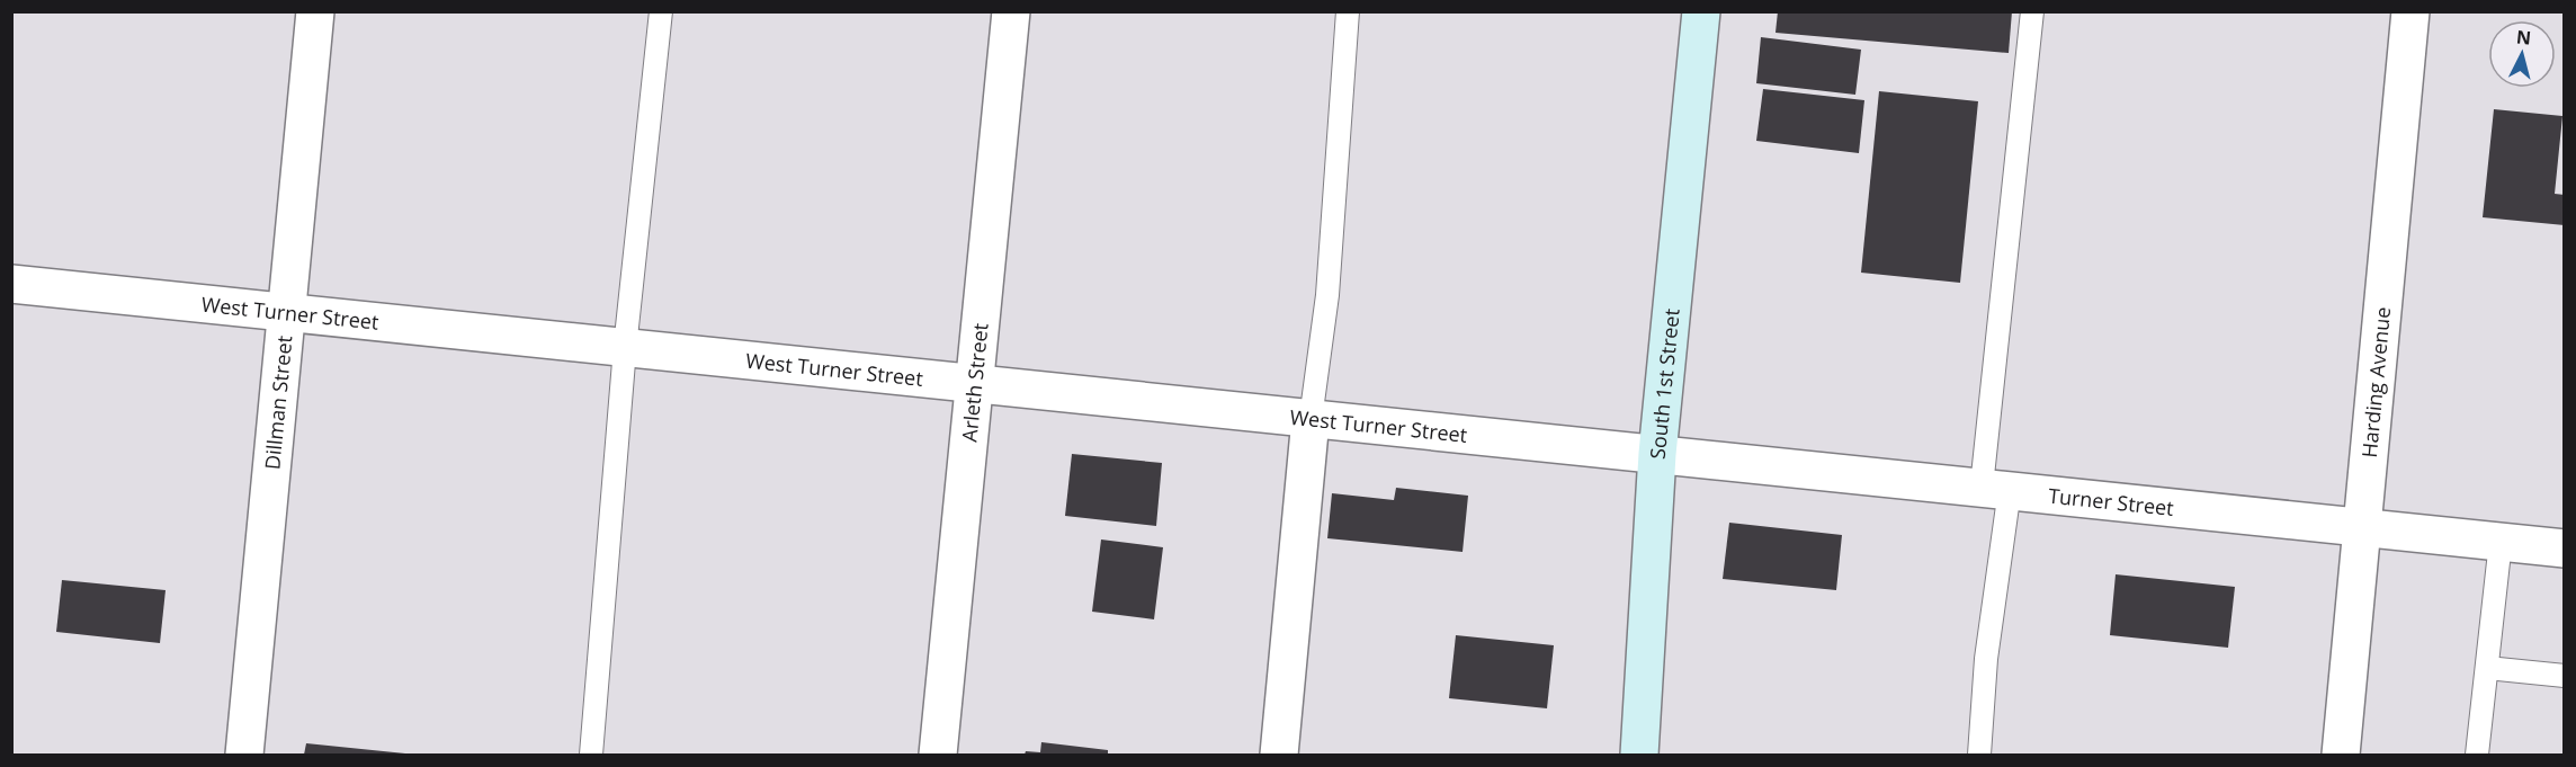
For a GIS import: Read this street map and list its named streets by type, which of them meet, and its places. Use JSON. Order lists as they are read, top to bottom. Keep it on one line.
{"streets":{"street":["West Turner Street","South 1st Street","Harding Avenue","Arleth Street","Dillman Street","Turner Street"]},"crossings":[["West Turner Street","South 1st Street"],["West Turner Street","Arleth Street"],["West Turner Street","Dillman Street"],["West Turner Street","Turner Street"],["South 1st Street","Turner Street"],["Harding Avenue","Turner Street"]],"north":"top"}
